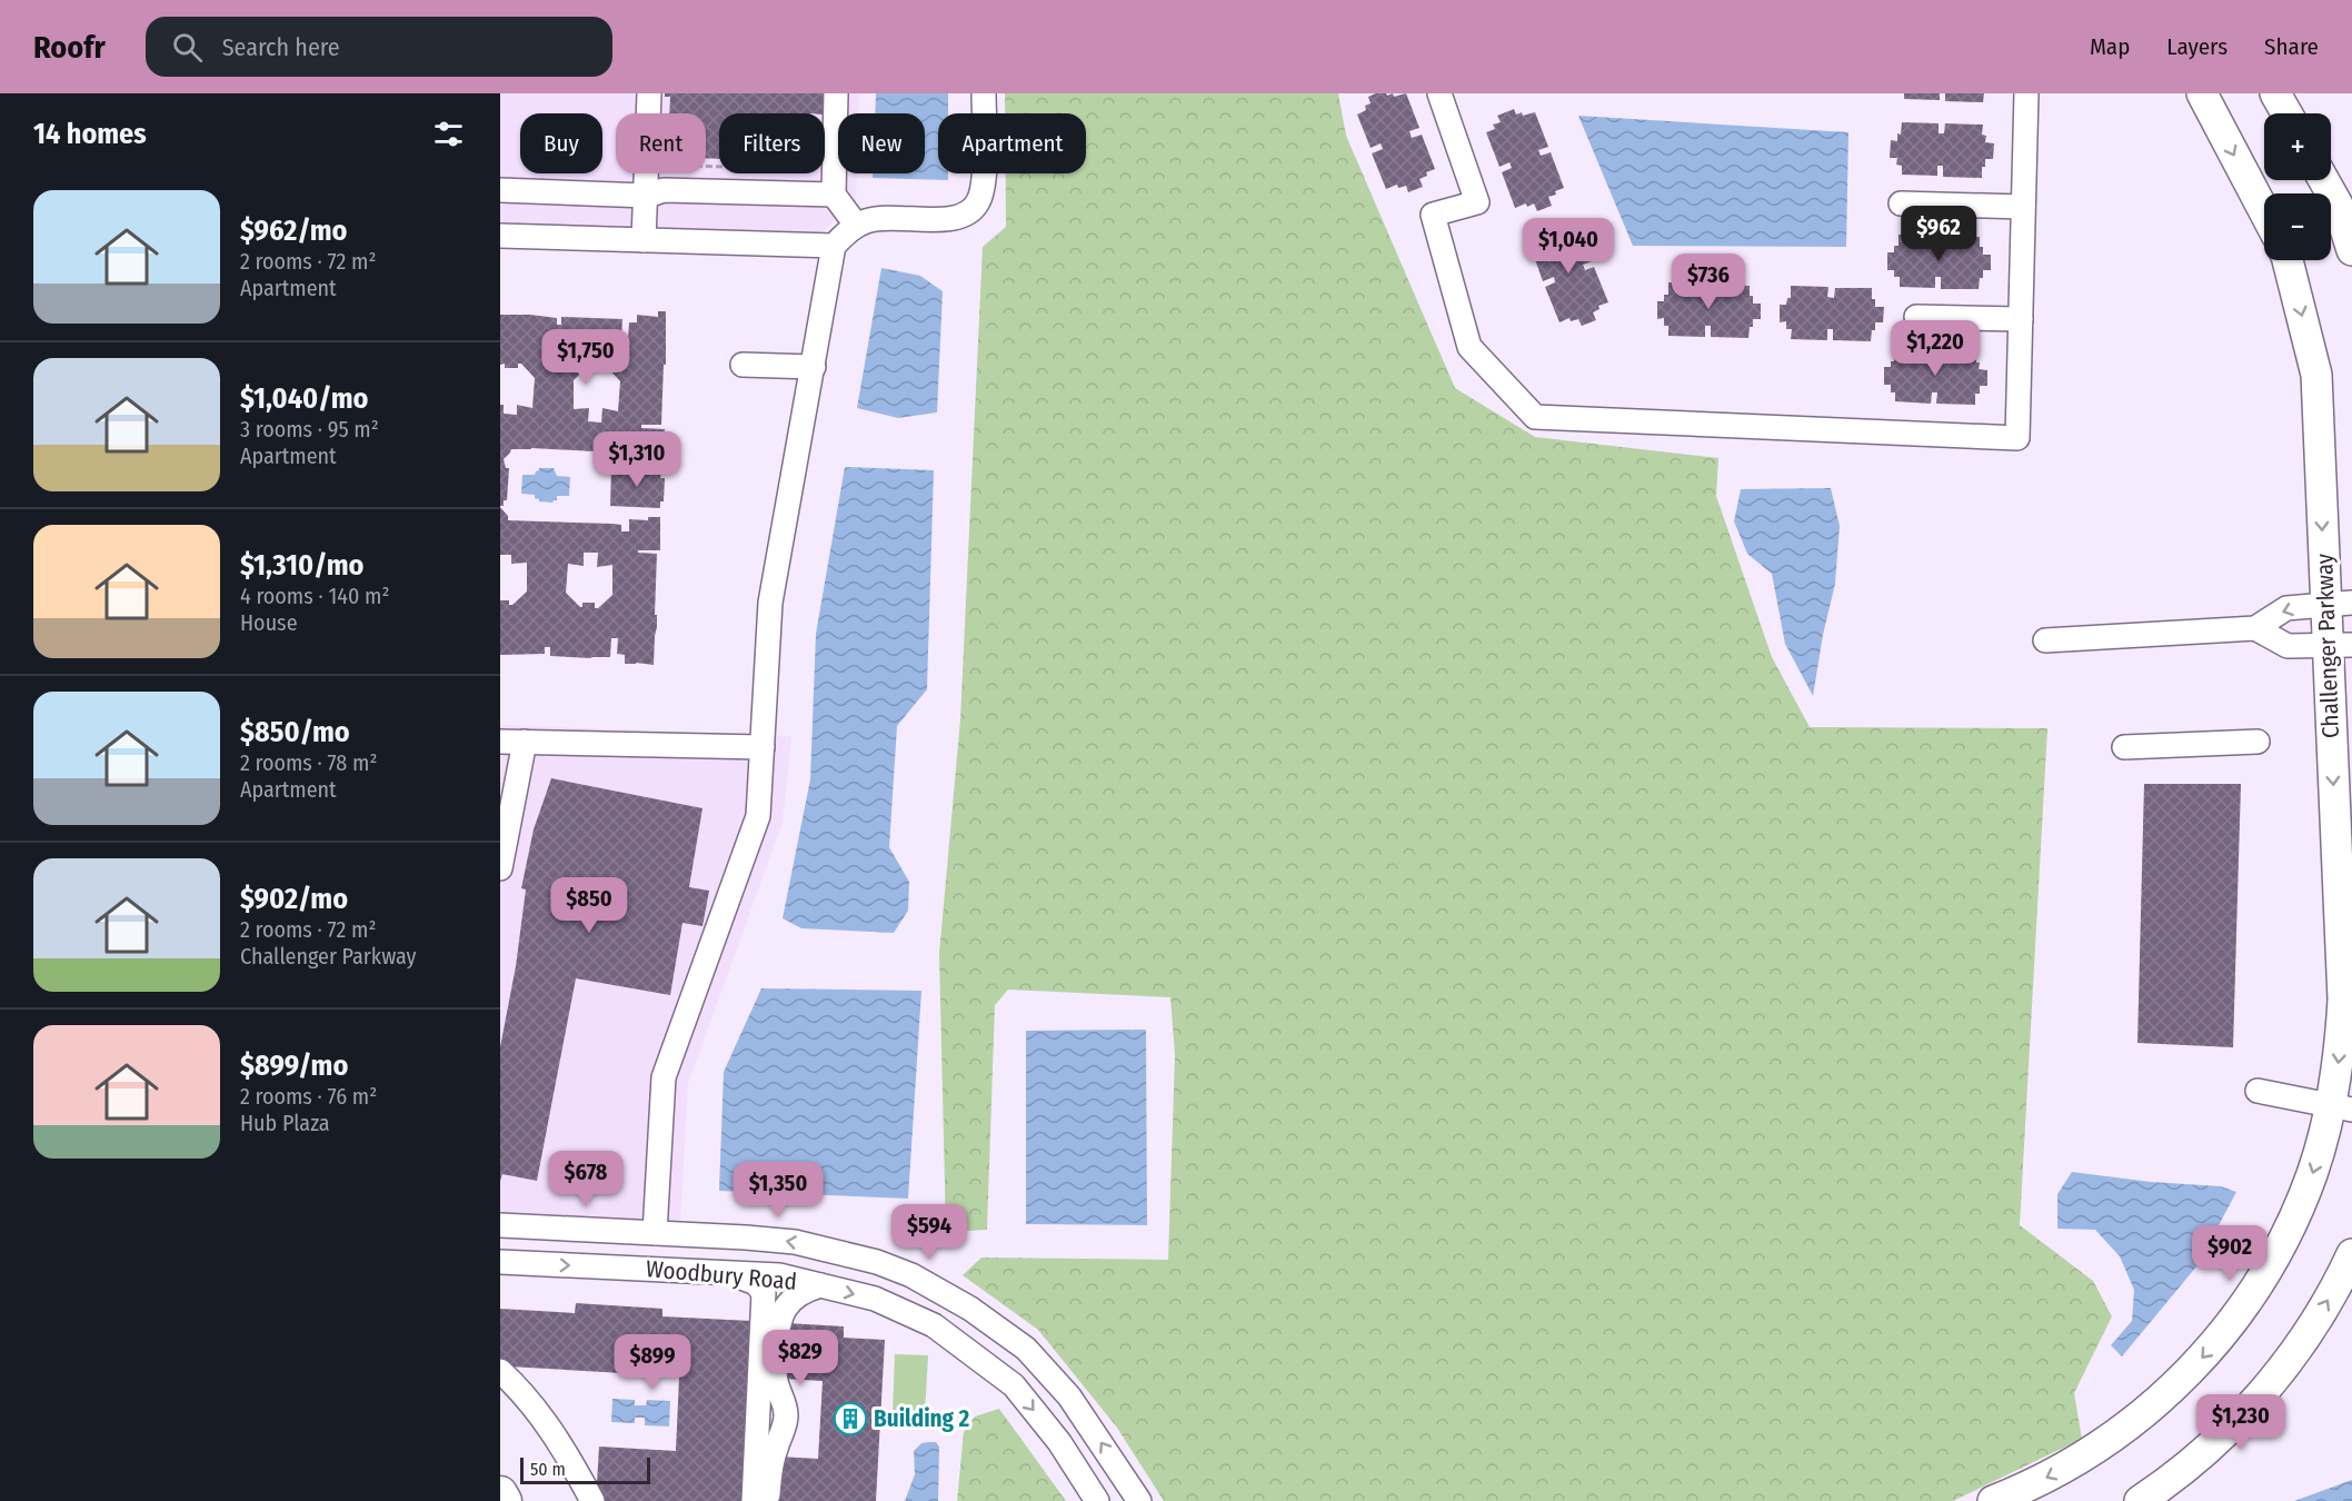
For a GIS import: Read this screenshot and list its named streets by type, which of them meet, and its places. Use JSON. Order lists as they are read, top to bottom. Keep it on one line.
{"streets":{"main road":["Challenger Parkway"],"street":["Woodbury Road"]},"one_way":["Challenger Parkway"],"places":{"building":["Building 2"]},"scale_bar":"50 m","page":{"header":"Roofr","search":"Search here","nav":["Map","Layers","Share"],"heading":"14 homes","map_buttons":["+","−"],"chip":["Buy","Rent","Filters","New","Apartment"],"list":[{"name":"$962/mo","note":"2 rooms · 72 m² · Apartment"},{"name":"$1,040/mo","note":"3 rooms · 95 m² · Apartment"},{"name":"$1,310/mo","note":"4 rooms · 140 m² · House"},{"name":"$850/mo","note":"2 rooms · 78 m² · Apartment"},{"name":"$902/mo","note":"2 rooms · 72 m² · Challenger Parkway"},{"name":"$899/mo","note":"2 rooms · 76 m² · Hub Plaza"}],"price":["$962","$1,040","$736","$1,220","$1,750","$1,310","$850","$678","$1,350","$594","$902","$829","$899","$1,230"],"scale":"50 m"}}
